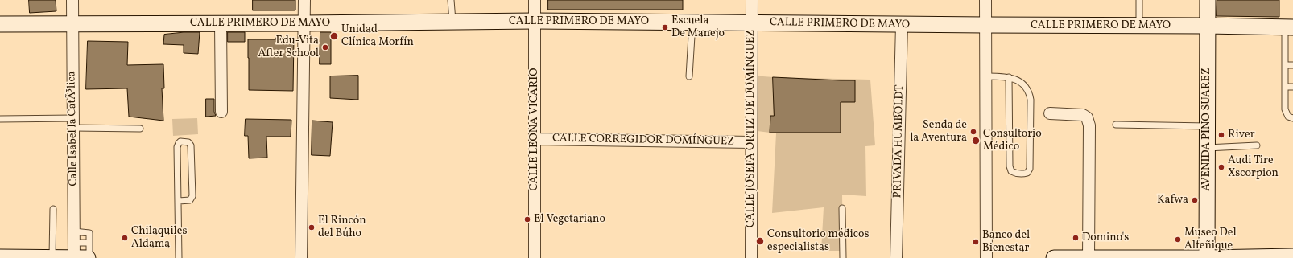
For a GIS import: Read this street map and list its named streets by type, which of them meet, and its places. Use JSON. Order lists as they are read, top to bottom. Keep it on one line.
{"streets":{"main road":["CALLE PRIMERO DE MAYO","AVENIDA PINO SUAREZ"],"street":["Calle Isabel la CatÃ³lica","CALLE JOSEFA ORTIZ DE DOMÍNGUEZ","CALLE LEONA VICARIO","CALLE CORREGIDOR DOMÍNGUEZ","PRIVADA HUMBOLDT"]},"crossings":[["CALLE PRIMERO DE MAYO","Calle Isabel la CatÃ³lica"],["CALLE PRIMERO DE MAYO","CALLE JOSEFA ORTIZ DE DOMÍNGUEZ"],["CALLE PRIMERO DE MAYO","CALLE LEONA VICARIO"],["CALLE PRIMERO DE MAYO","AVENIDA PINO SUAREZ"],["CALLE PRIMERO DE MAYO","PRIVADA HUMBOLDT"],["CALLE JOSEFA ORTIZ DE DOMÍNGUEZ","CALLE CORREGIDOR DOMÍNGUEZ"],["CALLE LEONA VICARIO","CALLE CORREGIDOR DOMÍNGUEZ"]],"places":["Escuela De Manejo","Unidad Clínica Morfín","Edu-Vita After School","Senda de la Aventura","River","Consultorio Médico","Audi Tire Xscorpion","Kafwa","El Vegetariano","El Rincón del Búho","Chilaquiles Aldama","Domino's","Museo Del Alfeñique","Consultorio médicos especialistas","Banco del Bienestar"]}
